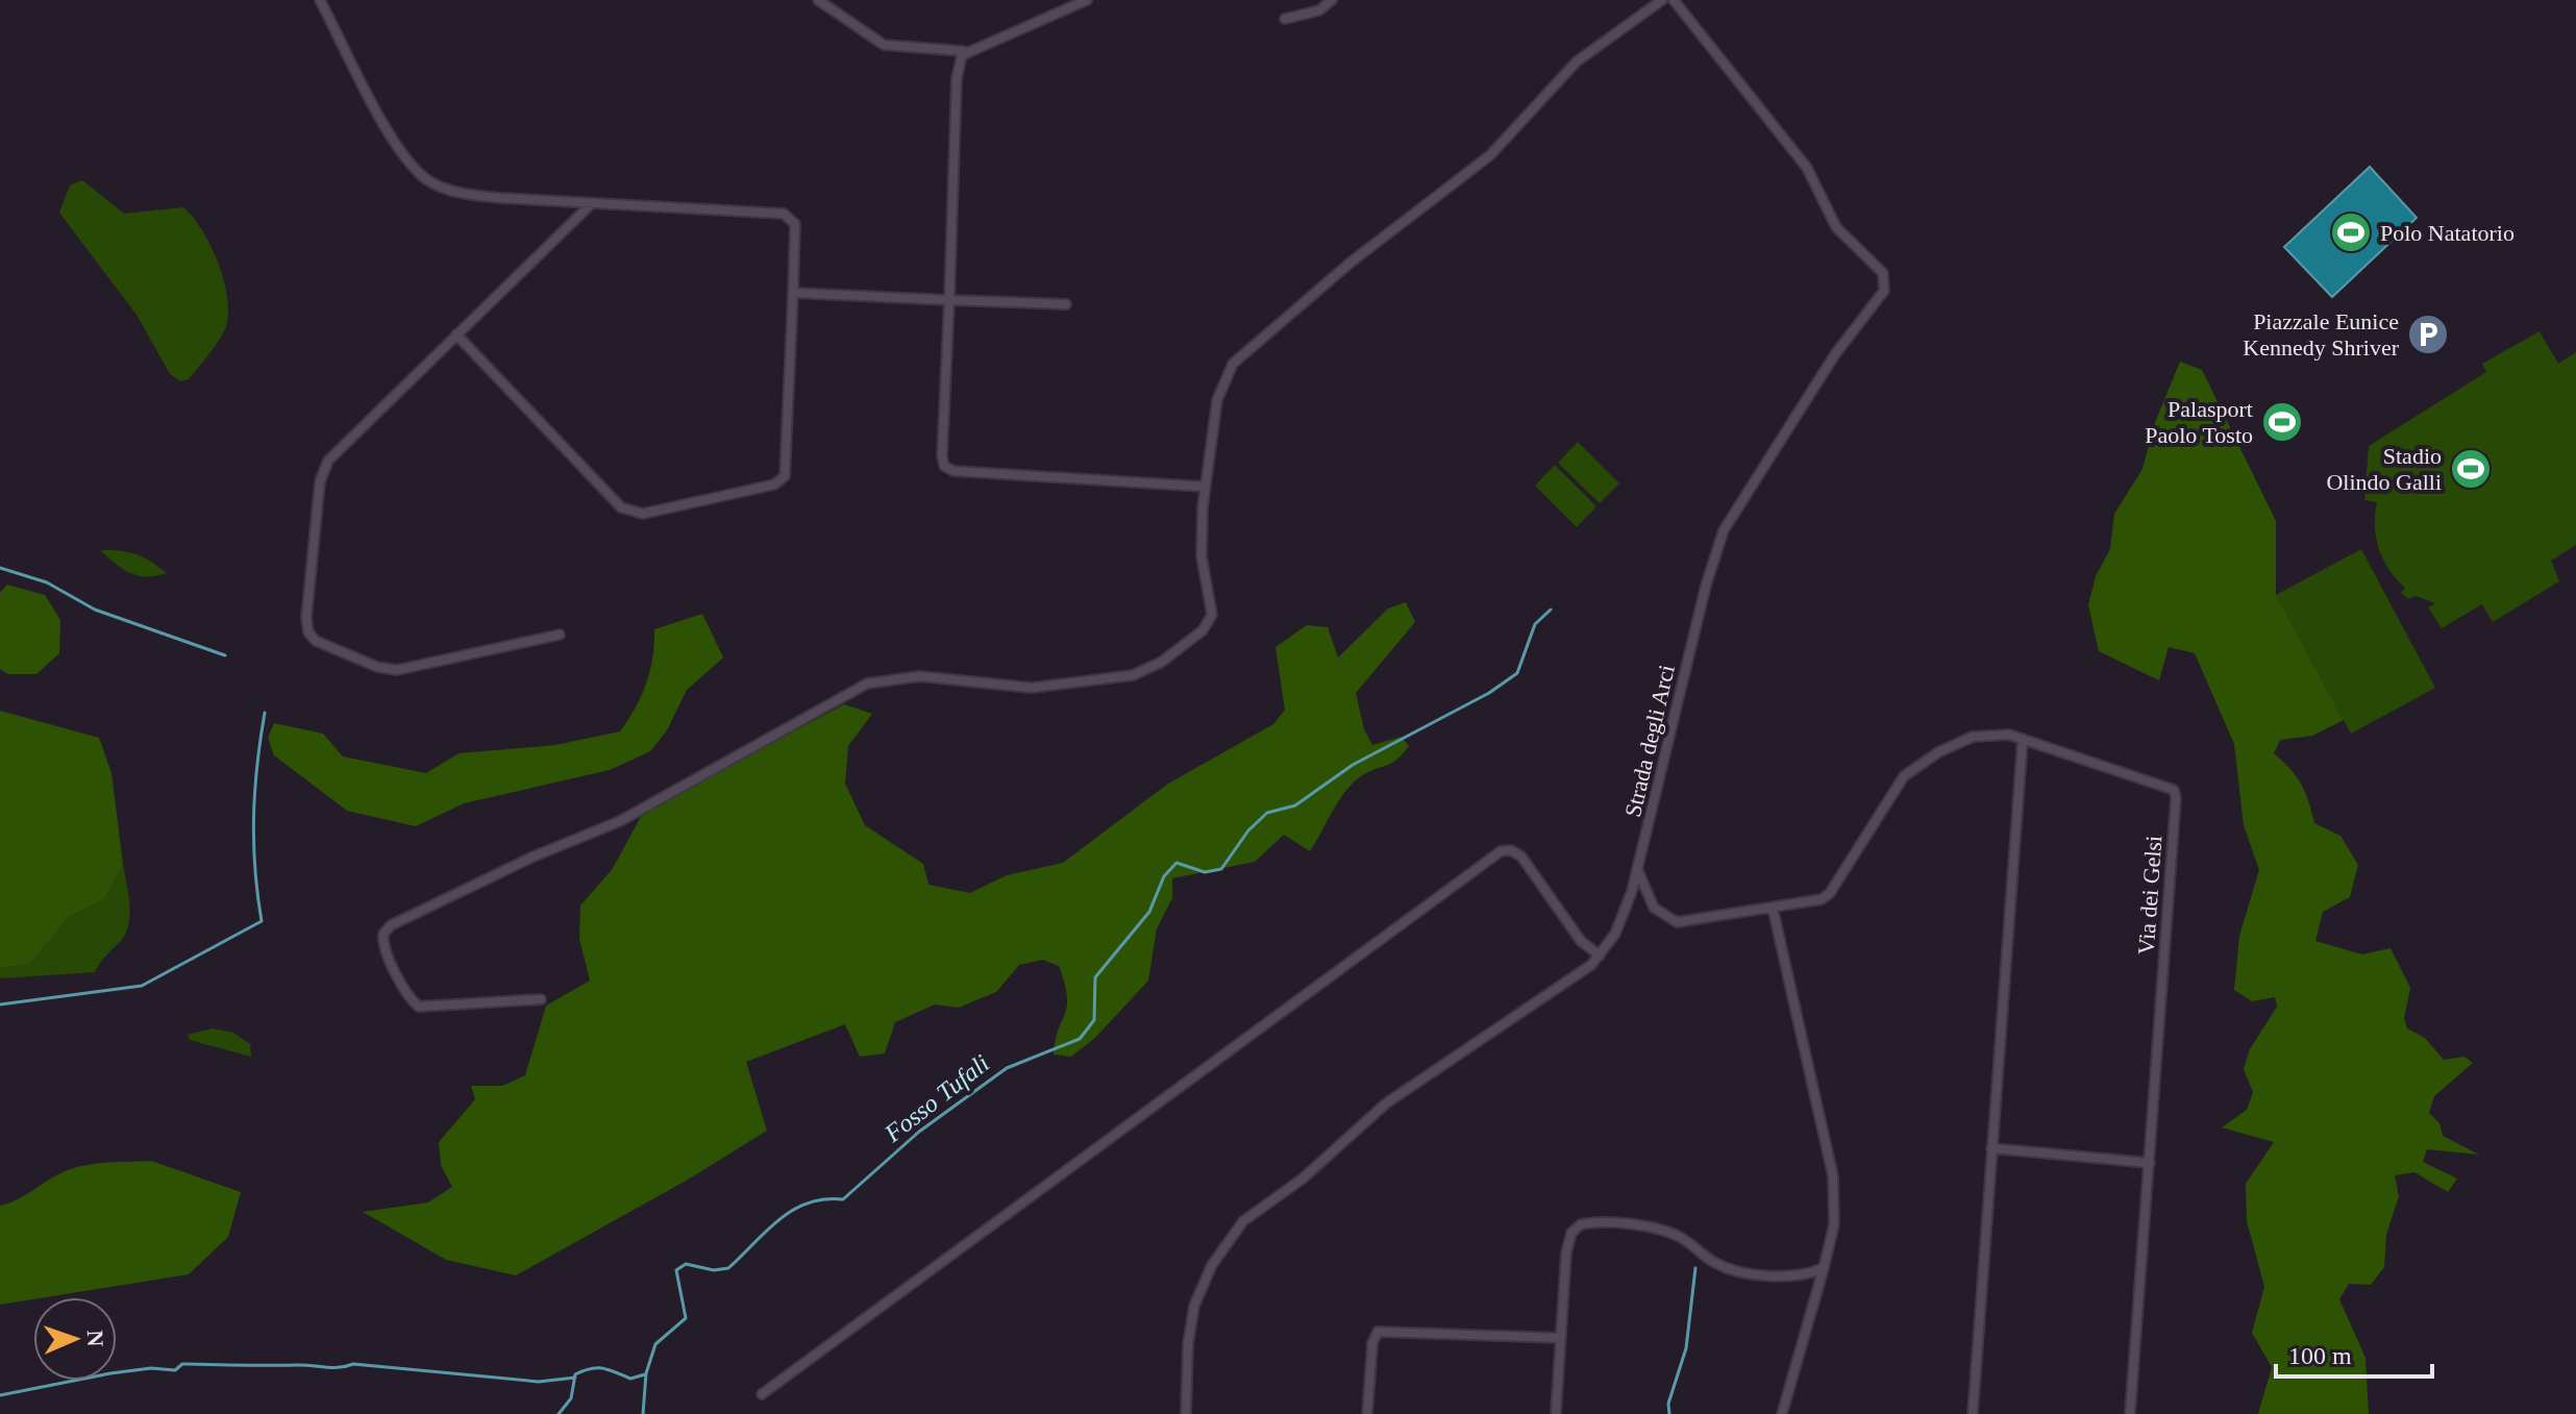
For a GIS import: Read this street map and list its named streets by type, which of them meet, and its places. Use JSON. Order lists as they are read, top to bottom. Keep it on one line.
{"streets":{"street":["Strada degli Arci","Via dei Gelsi"]},"crossings":[["Strada degli Arci","Via dei Gelsi"]],"water":["Fosso Tufali"],"places":{"sports":["Polo Natatorio","Palasport Paolo Tosto","Stadio Olindo Galli"],"parking":["Piazzale Eunice Kennedy Shriver"]},"scale_bar":"100 m","north":"right"}
